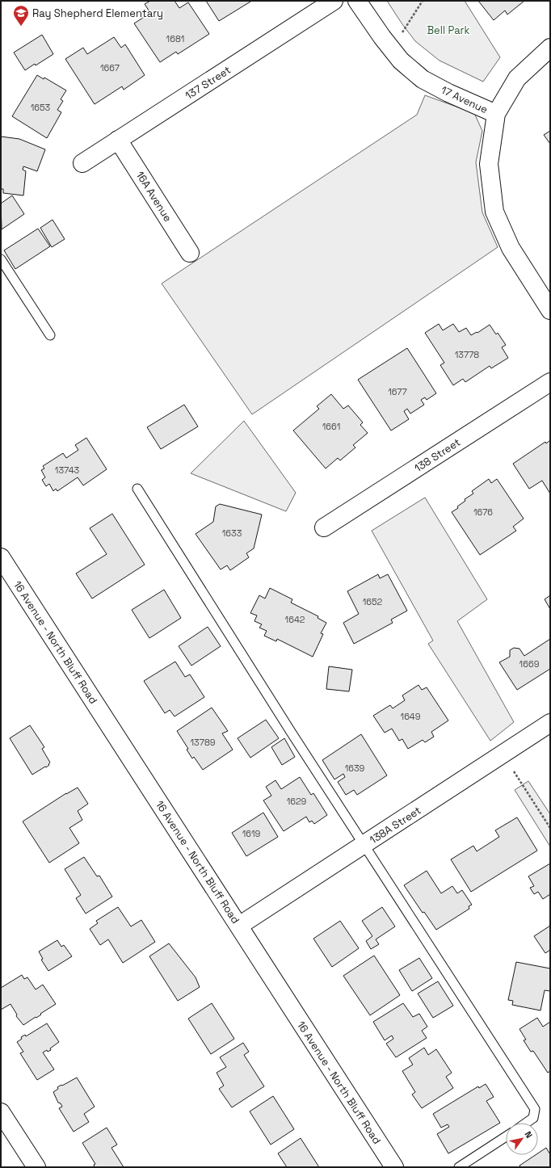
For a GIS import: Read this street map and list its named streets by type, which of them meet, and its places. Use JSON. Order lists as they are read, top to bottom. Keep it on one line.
{"streets":{"street":["137 Street","17 Avenue","16A Avenue","138 Street","16 Avenue - North Bluff Road","138A Street"]},"crossings":[["137 Street","16A Avenue"],["16 Avenue - North Bluff Road","138A Street"]],"parks":["Bell Park"],"places":{"school or university":["Ray Shepherd Elementary"]},"house_numbers":["1681","1667","1653","13778","1677","1661","13743","1676","1633","1652","1642","1669","1649","13789","1639","1629","1619"],"north":"top right"}
